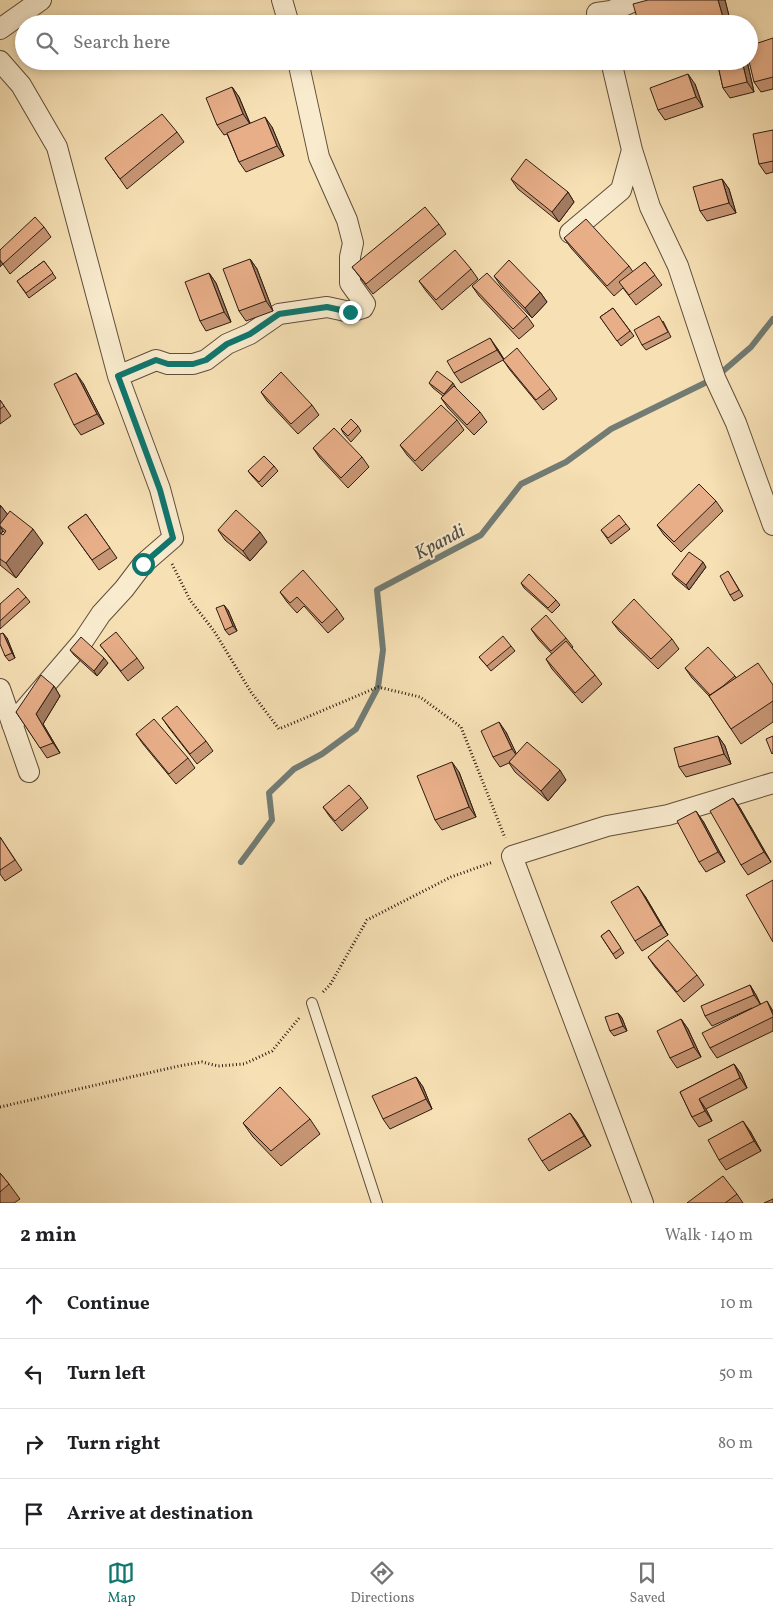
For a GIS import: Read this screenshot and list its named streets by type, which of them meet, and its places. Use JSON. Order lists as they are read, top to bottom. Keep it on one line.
{"water":["Kpandi"],"page":{"search":"Search here","heading":["2 min","Walk · 140 m"],"list":[["Continue","10 m"],["Turn left","50 m"],["Turn right","80 m"],"Arrive at destination"],"nav":["Map","Directions","Saved"]}}
